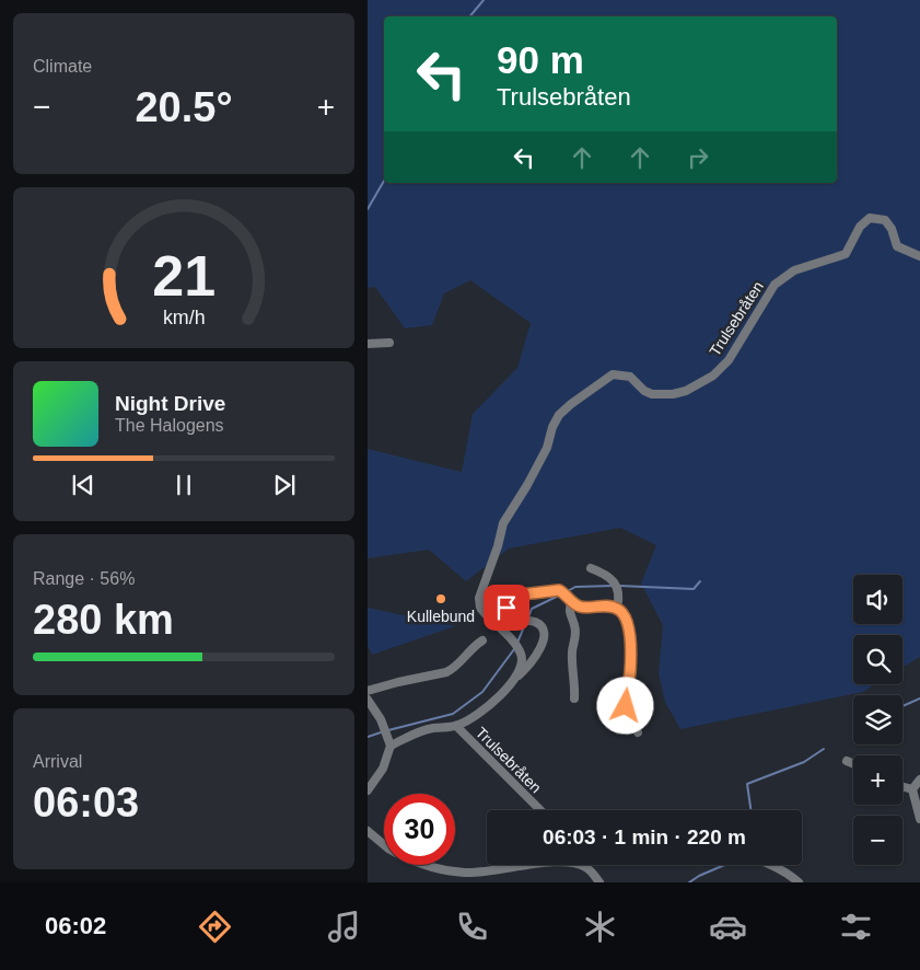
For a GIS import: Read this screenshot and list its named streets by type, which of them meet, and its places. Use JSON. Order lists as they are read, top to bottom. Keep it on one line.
{"streets":{"street":["Trulsebråten"]},"places":["Kullebund"],"page":{"tile":["Climate",["Range · 56%","280 km"],["Arrival","06:03"]],"turn":["90 m","Trulsebråten"],"heat":["−","20.5°","+"],"song":["Night Drive","The Halogens"],"map_buttons":["+","−"],"limit":"30","trip":"06:03 · 1 min · 220 m","tabs":"06:02","gauge":["21","km/h"]}}
